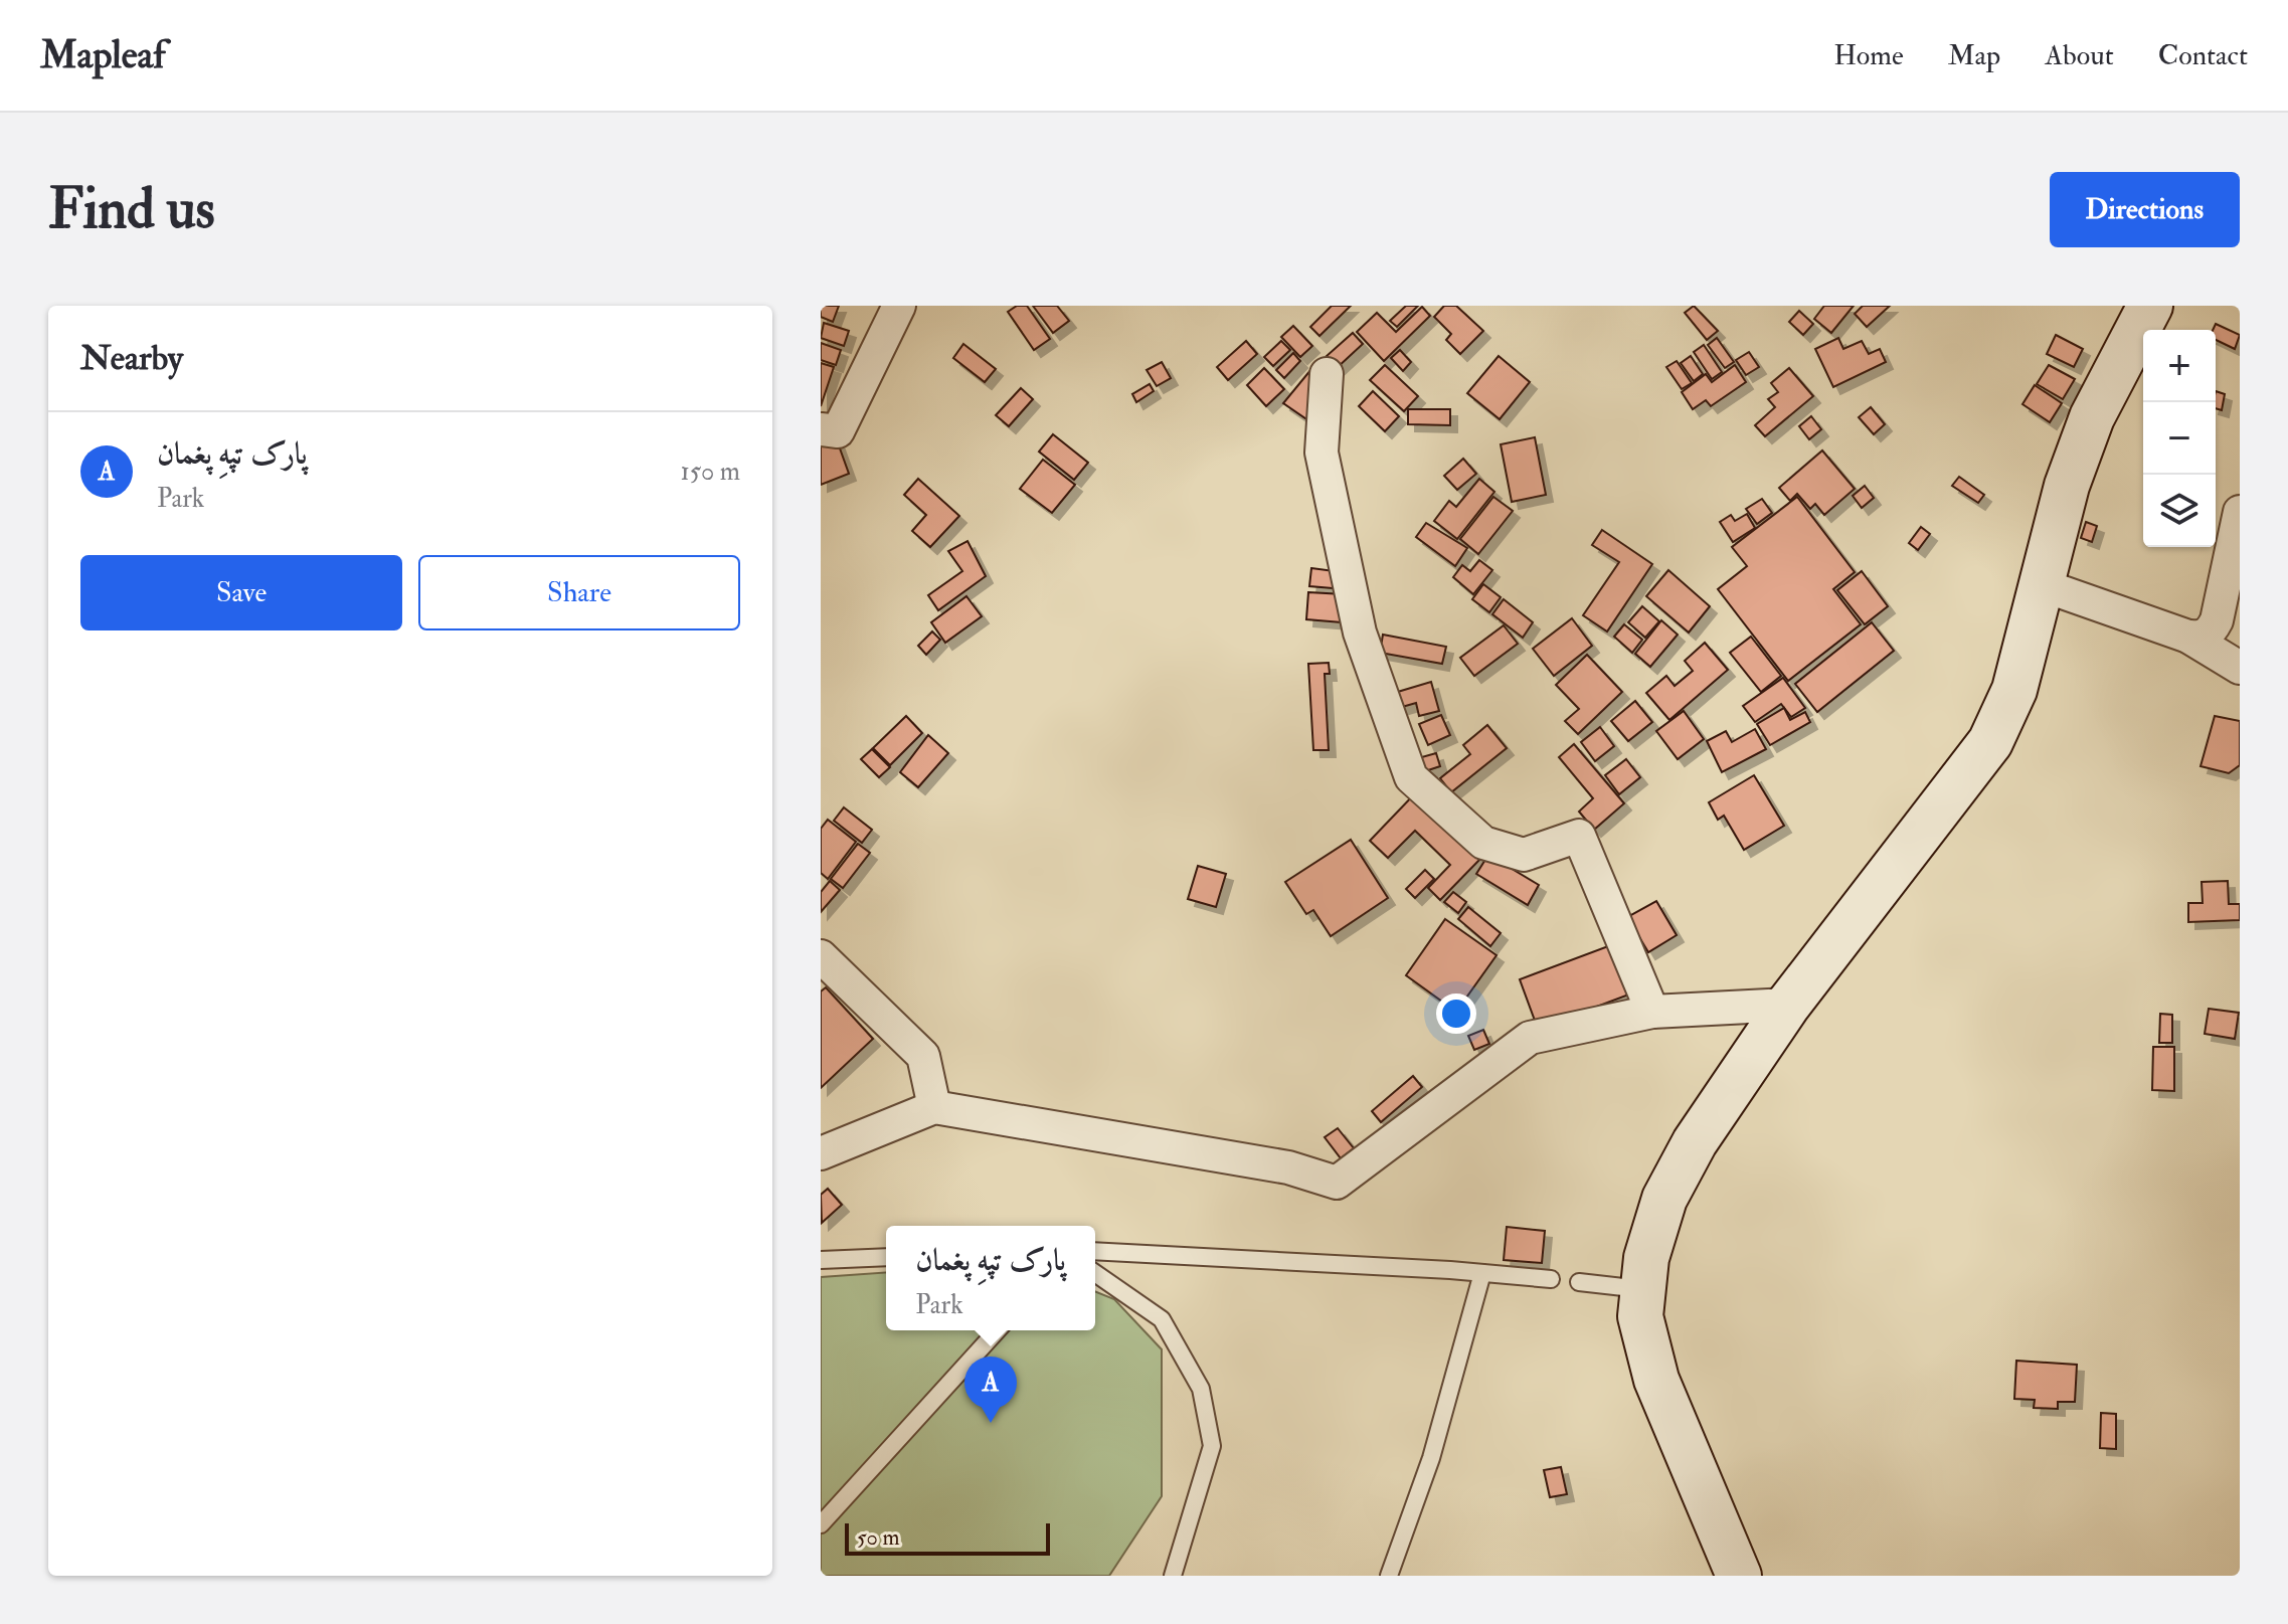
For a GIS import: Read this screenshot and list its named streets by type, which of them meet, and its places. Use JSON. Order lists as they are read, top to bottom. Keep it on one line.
{"scale_bar":"50 m","page":{"header":"Mapleaf","nav":["Home","Map","About","Contact"],"buttons":["Directions",["Save","Share"]],"title":"Find us","heading":"Nearby","map_buttons":["+","−"],"list":[{"mark":"A","name":"پارک تپهِ پغمان","note":"Park","value":"150 m"}],"popup":["پارک تپهِ پغمان","Park"],"pins":"A","scale":"50 m"}}
